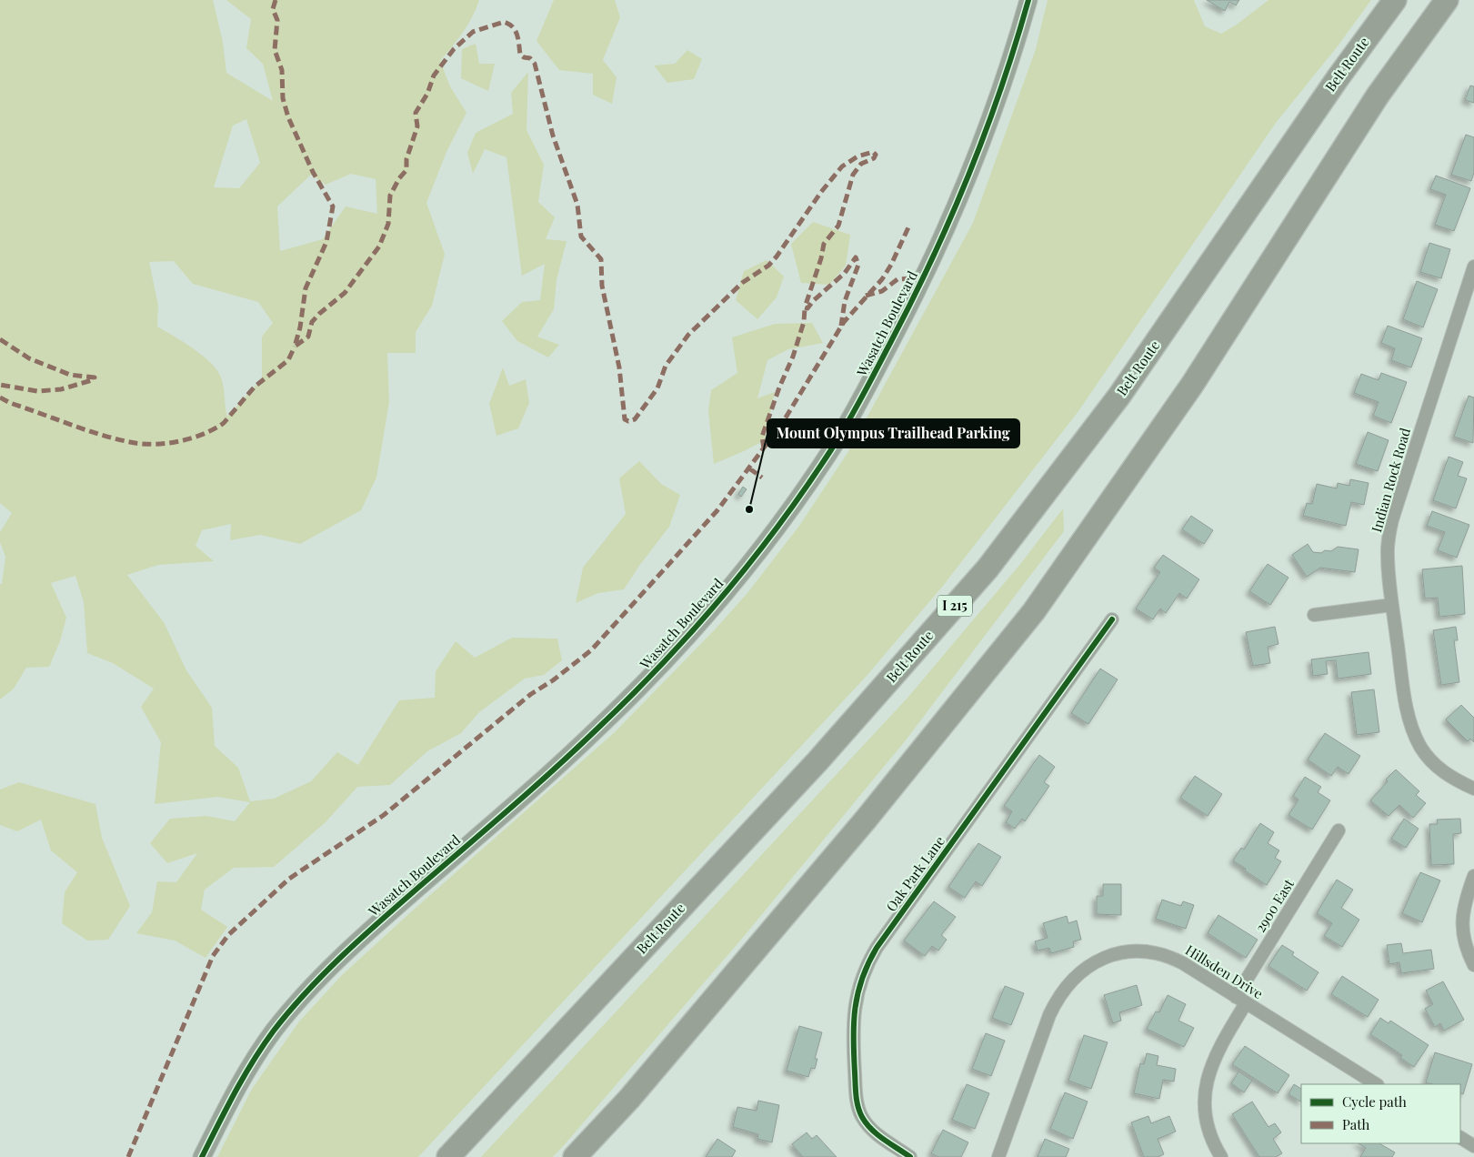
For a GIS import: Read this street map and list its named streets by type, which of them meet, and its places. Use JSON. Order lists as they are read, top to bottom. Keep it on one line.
{"streets":{"highway":["Belt Route","I 215"],"street":["Wasatch Boulevard","Indian Rock Road","Oak Park Lane","2900 East","Hillsden Drive"]},"crossings":[["2900 East","Hillsden Drive"]],"places":["Mount Olympus Trailhead Parking"],"legend":["Cycle path","Path"]}
